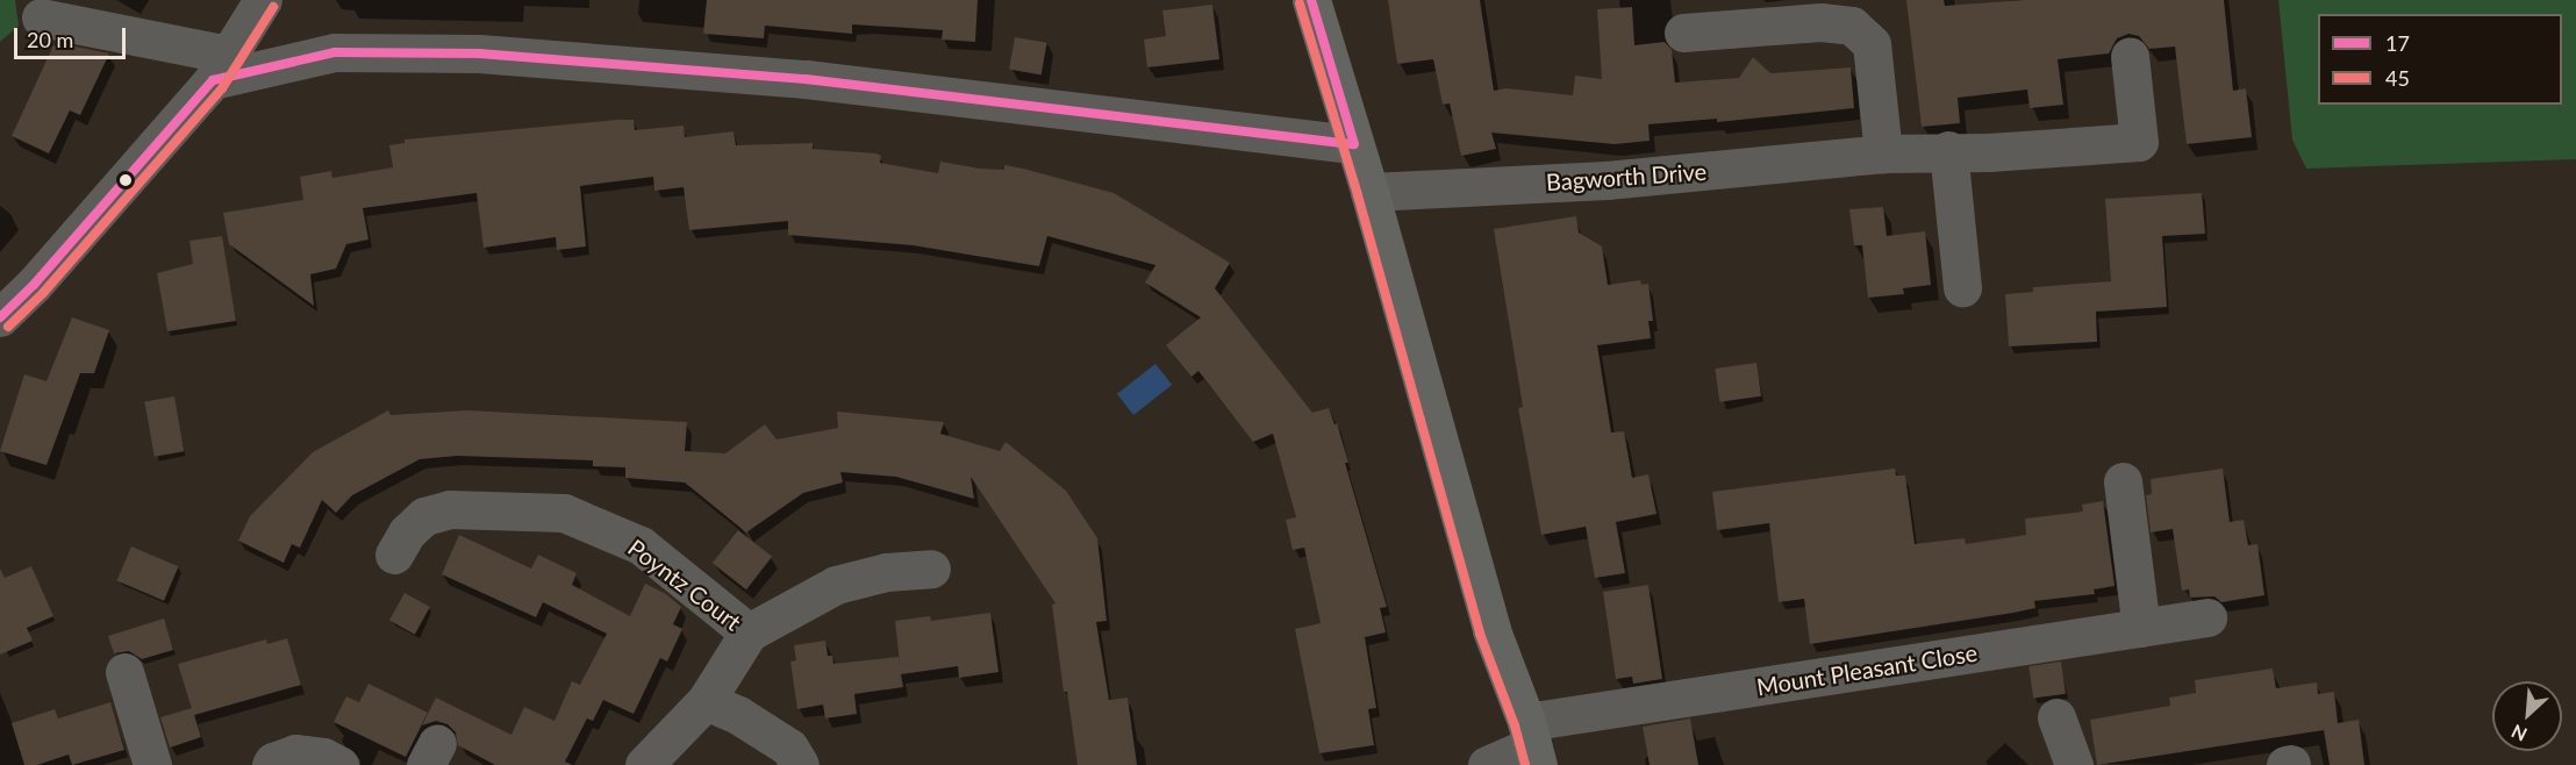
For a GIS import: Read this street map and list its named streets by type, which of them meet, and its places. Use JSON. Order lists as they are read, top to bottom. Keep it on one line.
{"streets":{"street":["Bagworth Drive","Poyntz Court","Mount Pleasant Close"]},"lines":["transit line 17","transit line 45"],"legend":["17","45"],"scale_bar":"20 m","north":"bottom left"}
